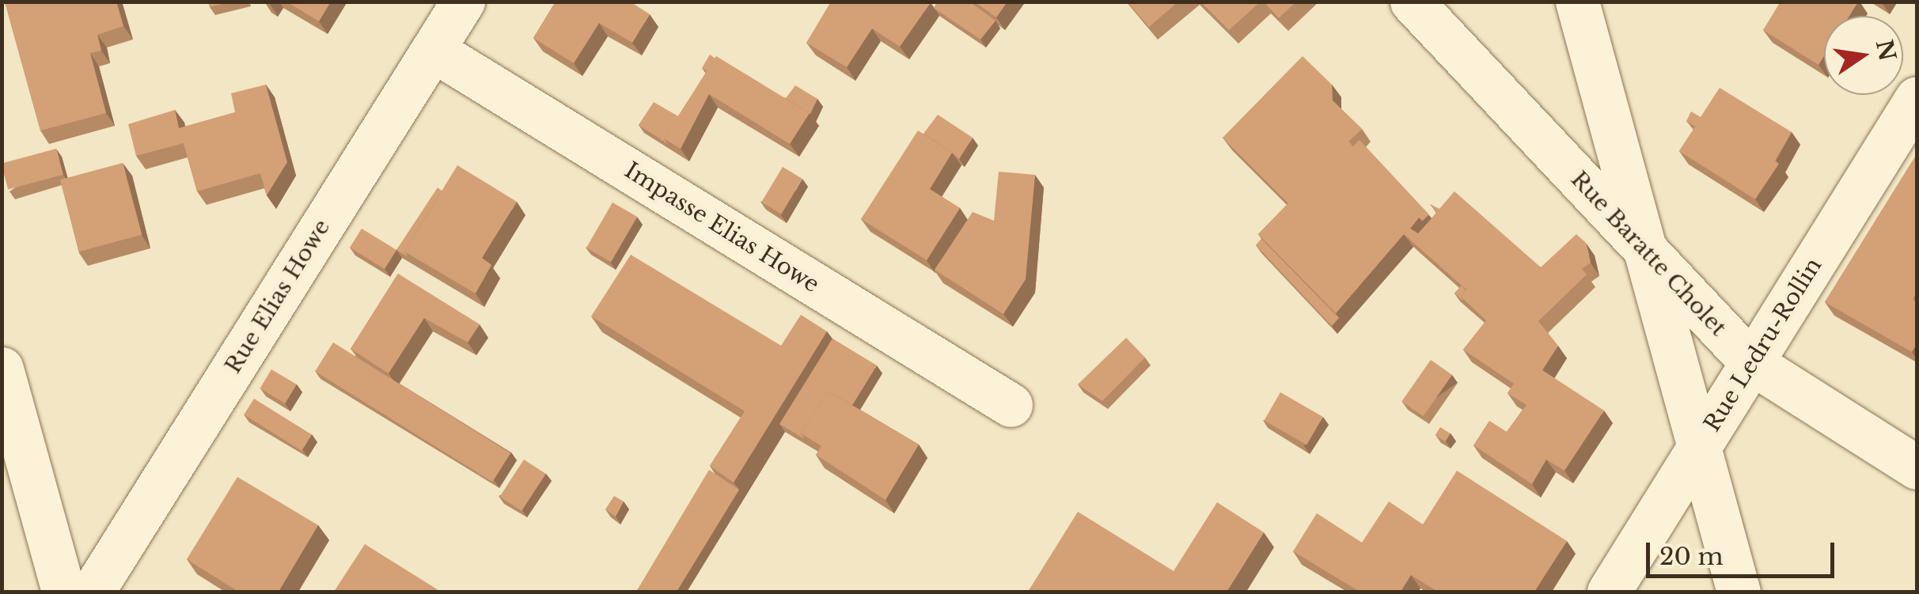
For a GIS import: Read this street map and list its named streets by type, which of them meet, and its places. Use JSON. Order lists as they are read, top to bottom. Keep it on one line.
{"streets":{"street":["Impasse Elias Howe","Rue Baratte Cholet","Rue Elias Howe","Rue Ledru-Rollin"]},"crossings":[["Impasse Elias Howe","Rue Elias Howe"],["Rue Baratte Cholet","Rue Ledru-Rollin"]],"scale_bar":"20 m","north":"right"}
